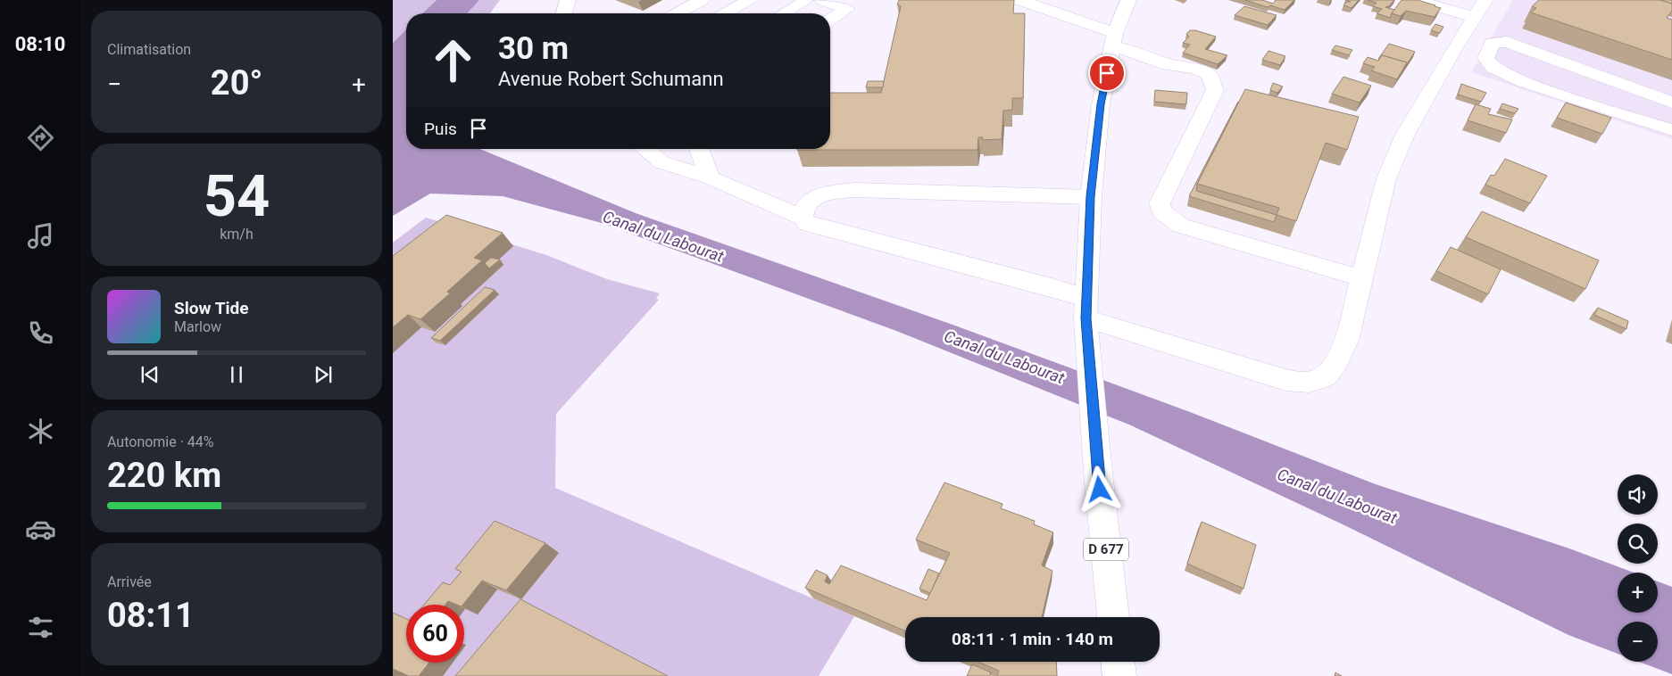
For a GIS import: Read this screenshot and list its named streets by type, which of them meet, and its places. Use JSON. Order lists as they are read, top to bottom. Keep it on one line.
{"streets":{"street":["D 677"]},"water":["Canal du Labourat"],"page":{"tabs":"08:10","tile":["Climatisation",["54","km/h"],["Autonomie · 44%","220 km"],["Arrivée","08:11"]],"turn":["30 m","Avenue Robert Schumann"],"heat":["−","20°","+"],"then":"Puis","song":["Slow Tide","Marlow"],"map_buttons":["+","−"],"limit":"60","trip":"08:11 · 1 min · 140 m"}}
